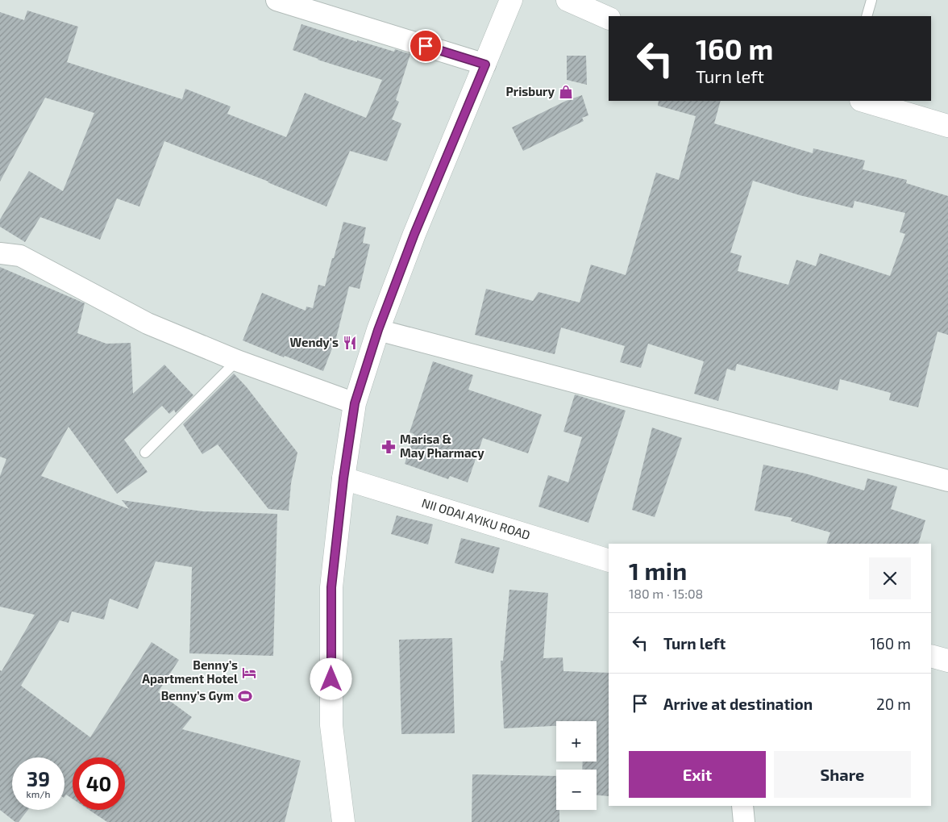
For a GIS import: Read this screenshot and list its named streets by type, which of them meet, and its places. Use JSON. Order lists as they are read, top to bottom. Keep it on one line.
{"streets":{"street":["NII ODAI AYIKU ROAD"]},"places":{"shop":["Prisbury"],"restaurant":["Wendy's"],"pharmacy":["Marisa & May Pharmacy"],"hotel":["Benny’s Apartment Hotel"],"sports":["Benny’s Gym"]},"page":{"turn":["160 m","Turn left"],"heading":["1 min","180 m · 15:08"],"list":[{"name":"Turn left","value":"160 m"},{"name":"Arrive at destination","value":"20 m"}],"map_buttons":["+","−"],"buttons":["Exit","Share"],"speed":"39 km/h","limit":"40"}}
